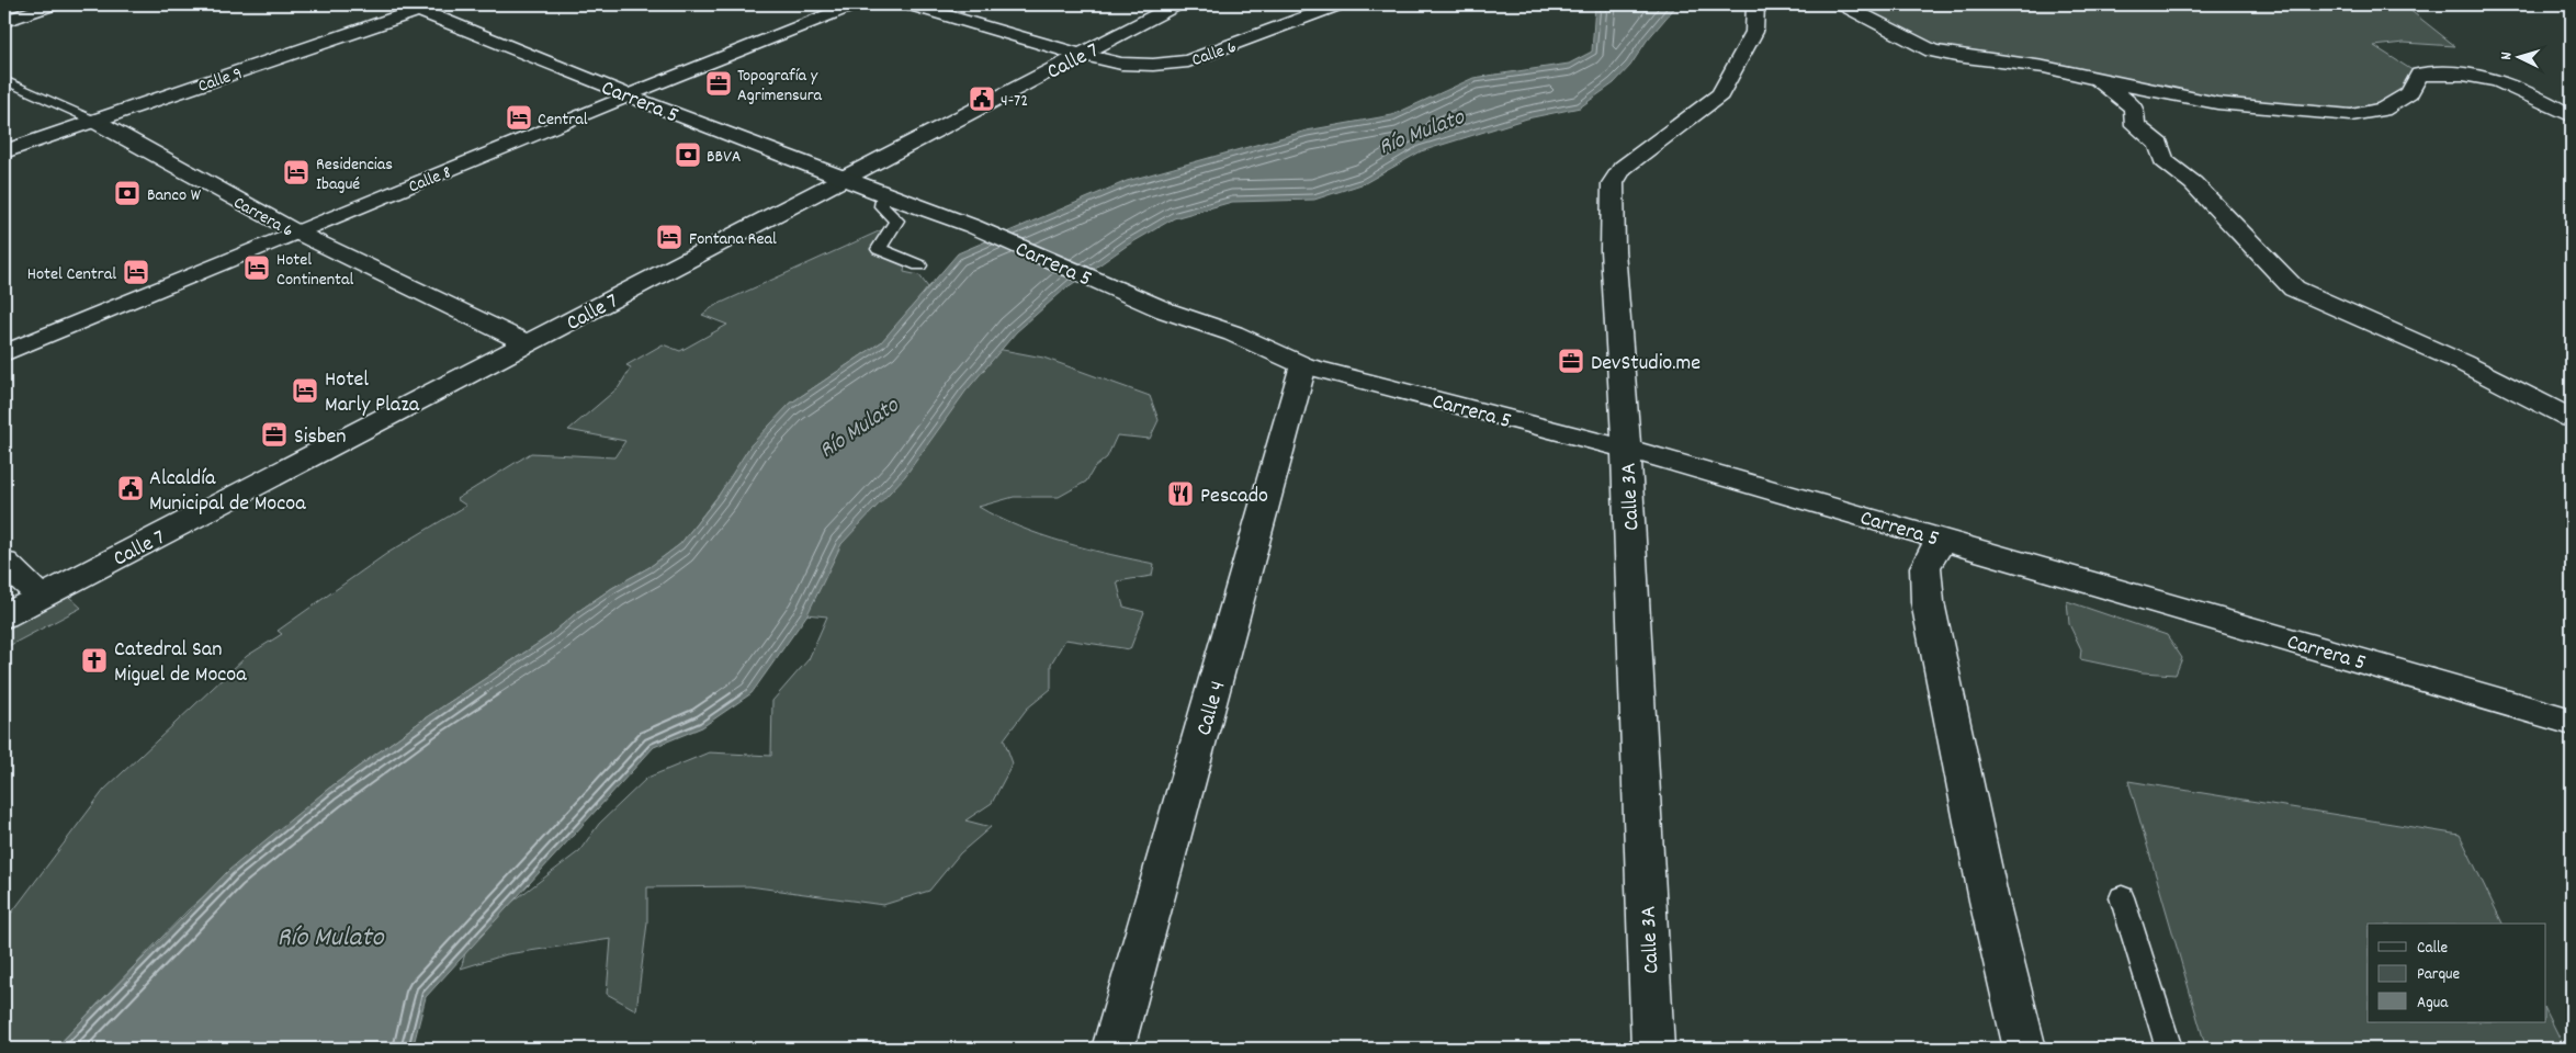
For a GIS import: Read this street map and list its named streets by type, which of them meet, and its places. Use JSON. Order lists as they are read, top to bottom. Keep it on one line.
{"streets":{"street":["Calle 6","Calle 7","Calle 9","Carrera 5","Calle 8","Carrera 6","Calle 3A","Calle 4"]},"crossings":[["Calle 6","Calle 7"],["Calle 7","Carrera 5"],["Calle 7","Carrera 6"],["Calle 9","Carrera 5"],["Calle 9","Carrera 6"],["Carrera 5","Calle 8"],["Carrera 5","Calle 3A"],["Carrera 5","Calle 4"],["Calle 8","Carrera 6"]],"water":["Río Mulato"],"places":{"office":["Topografía y Agrimensura","DevStudio.me","Sisben"],"public building":["4-72","Alcaldía Municipal de Mocoa"],"hotel":["Central","Residencias Ibagué","Fontana Real","Hotel Continental","Hotel Central","Hotel Marly Plaza"],"bank":["BBVA","Banco W"],"restaurant":["Pescado"],"church":["Catedral San Miguel de Mocoa"]},"legend":["Calle","Parque","Agua"],"north":"left"}
